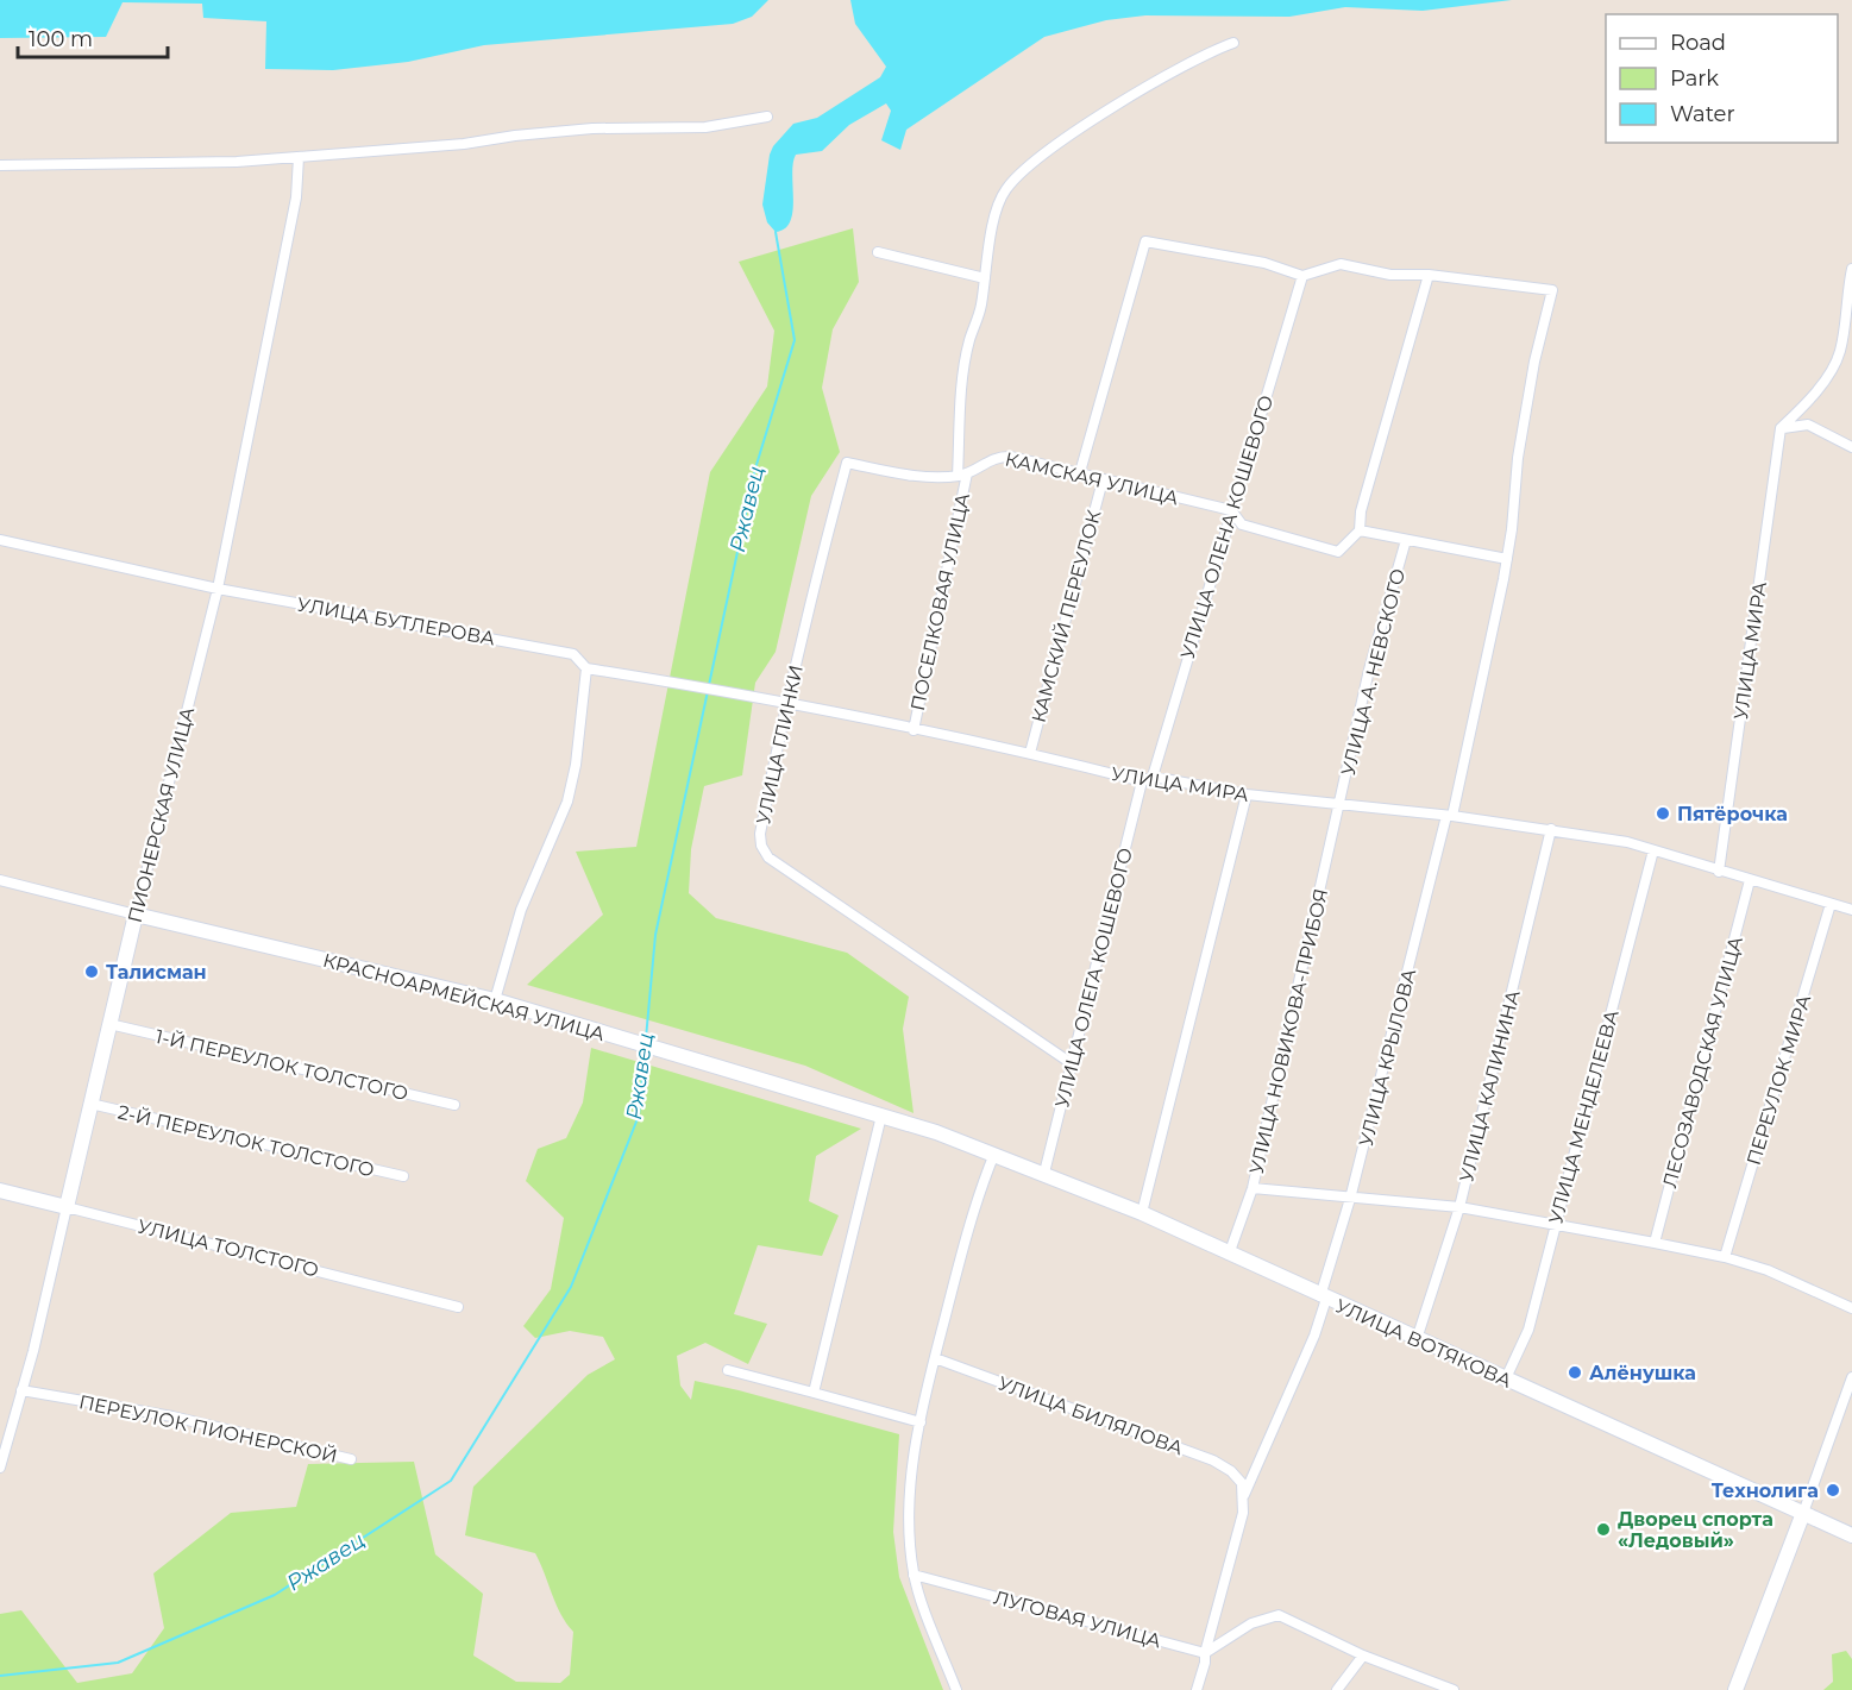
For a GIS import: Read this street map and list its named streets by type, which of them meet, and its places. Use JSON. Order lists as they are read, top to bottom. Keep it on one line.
{"streets":{"street":["КАМСКАЯ УЛИЦА","УЛИЦА ОЛЕНА КОШЕВОГО","ПОСЕЛКОВАЯ УЛИЦА","КАМСКИЙ ПЕРЕУЛОК","УЛИЦА БУТЛЕРОВА","УЛИЦА МИРА","УЛИЦА А. НЕВСКОГО","УЛИЦА ГЛИНКИ","ПИОНЕРСКАЯ УЛИЦА","УЛИЦА ОЛЕГА КОШЕВОГО","КРАСНОАРМЕЙСКАЯ УЛИЦА","УЛИЦА НОВИКОВА-ПРИБОЯ","УЛИЦА КРЫЛОВА","ЛЕСОЗАВОДСКАЯ УЛИЦА","1-Й ПЕРЕУЛОК ТОЛСТОГО","ПЕРЕУЛОК МИРА","УЛИЦА КАЛИНИНА","УЛИЦА МЕНДЕЛЕЕВА","2-Й ПЕРЕУЛОК ТОЛСТОГО","УЛИЦА ТОЛСТОГО","УЛИЦА ВОТЯКОВА","УЛИЦА БИЛЯЛОВА","ПЕРЕУЛОК ПИОНЕРСКОЙ","ЛУГОВАЯ УЛИЦА"]},"crossings":[["КАМСКАЯ УЛИЦА","УЛИЦА ОЛЕНА КОШЕВОГО"],["КАМСКАЯ УЛИЦА","ПОСЕЛКОВАЯ УЛИЦА"],["КАМСКАЯ УЛИЦА","КАМСКИЙ ПЕРЕУЛОК"],["КАМСКАЯ УЛИЦА","УЛИЦА ГЛИНКИ"],["УЛИЦА ОЛЕНА КОШЕВОГО","УЛИЦА МИРА"],["ПОСЕЛКОВАЯ УЛИЦА","УЛИЦА МИРА"],["ПОСЕЛКОВАЯ УЛИЦА","УЛИЦА ГЛИНКИ"],["КАМСКИЙ ПЕРЕУЛОК","УЛИЦА МИРА"],["УЛИЦА БУТЛЕРОВА","УЛИЦА МИРА"],["УЛИЦА БУТЛЕРОВА","УЛИЦА ГЛИНКИ"],["УЛИЦА БУТЛЕРОВА","ПИОНЕРСКАЯ УЛИЦА"],["УЛИЦА МИРА","УЛИЦА А. НЕВСКОГО"],["УЛИЦА МИРА","УЛИЦА ГЛИНКИ"],["УЛИЦА МИРА","УЛИЦА ОЛЕГА КОШЕВОГО"],["УЛИЦА МИРА","УЛИЦА НОВИКОВА-ПРИБОЯ"],["УЛИЦА МИРА","УЛИЦА КРЫЛОВА"],["УЛИЦА МИРА","ЛЕСОЗАВОДСКАЯ УЛИЦА"],["УЛИЦА МИРА","ПЕРЕУЛОК МИРА"],["УЛИЦА МИРА","УЛИЦА КАЛИНИНА"],["УЛИЦА МИРА","УЛИЦА МЕНДЕЛЕЕВА"],["УЛИЦА А. НЕВСКОГО","УЛИЦА НОВИКОВА-ПРИБОЯ"],["УЛИЦА ГЛИНКИ","УЛИЦА ОЛЕГА КОШЕВОГО"],["ПИОНЕРСКАЯ УЛИЦА","КРАСНОАРМЕЙСКАЯ УЛИЦА"],["ПИОНЕРСКАЯ УЛИЦА","1-Й ПЕРЕУЛОК ТОЛСТОГО"],["ПИОНЕРСКАЯ УЛИЦА","2-Й ПЕРЕУЛОК ТОЛСТОГО"],["ПИОНЕРСКАЯ УЛИЦА","УЛИЦА ТОЛСТОГО"],["ПИОНЕРСКАЯ УЛИЦА","ПЕРЕУЛОК ПИОНЕРСКОЙ"],["УЛИЦА ОЛЕГА КОШЕВОГО","КРАСНОАРМЕЙСКАЯ УЛИЦА"],["УЛИЦА ОЛЕГА КОШЕВОГО","УЛИЦА ВОТЯКОВА"],["КРАСНОАРМЕЙСКАЯ УЛИЦА","УЛИЦА ВОТЯКОВА"],["УЛИЦА НОВИКОВА-ПРИБОЯ","УЛИЦА ВОТЯКОВА"],["УЛИЦА КРЫЛОВА","УЛИЦА ВОТЯКОВА"],["УЛИЦА КРЫЛОВА","УЛИЦА БИЛЯЛОВА"],["УЛИЦА КАЛИНИНА","УЛИЦА ВОТЯКОВА"],["УЛИЦА МЕНДЕЛЕЕВА","УЛИЦА ВОТЯКОВА"]],"water":["Ржавец"],"places":["Пятёрочка","Талисман","Алёнушка","Технолига","Дворец спорта «Ледовый»"],"legend":["Road","Park","Water"],"scale_bar":"100 m"}
